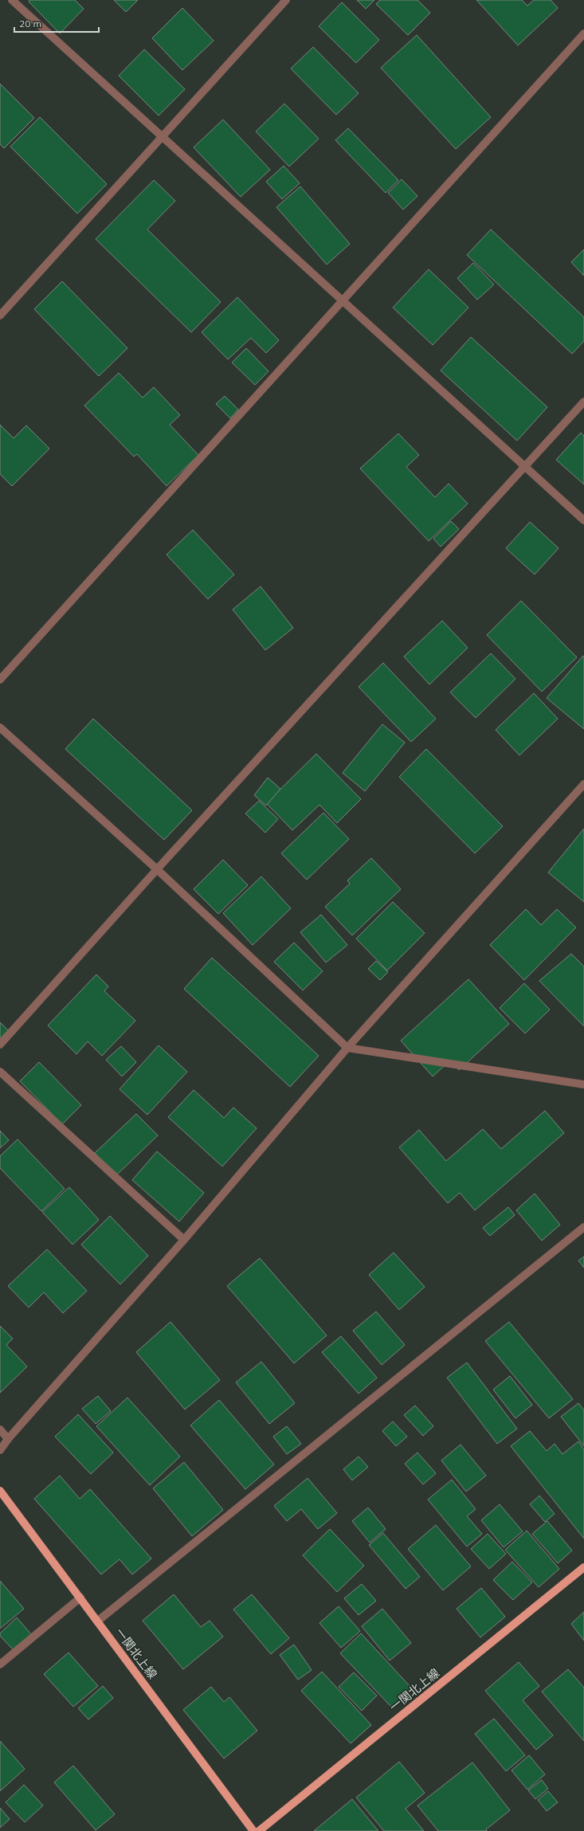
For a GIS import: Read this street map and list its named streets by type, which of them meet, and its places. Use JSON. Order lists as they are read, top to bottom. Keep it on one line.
{"streets":{"main road":["一関北上線"]},"scale_bar":"20 m"}
